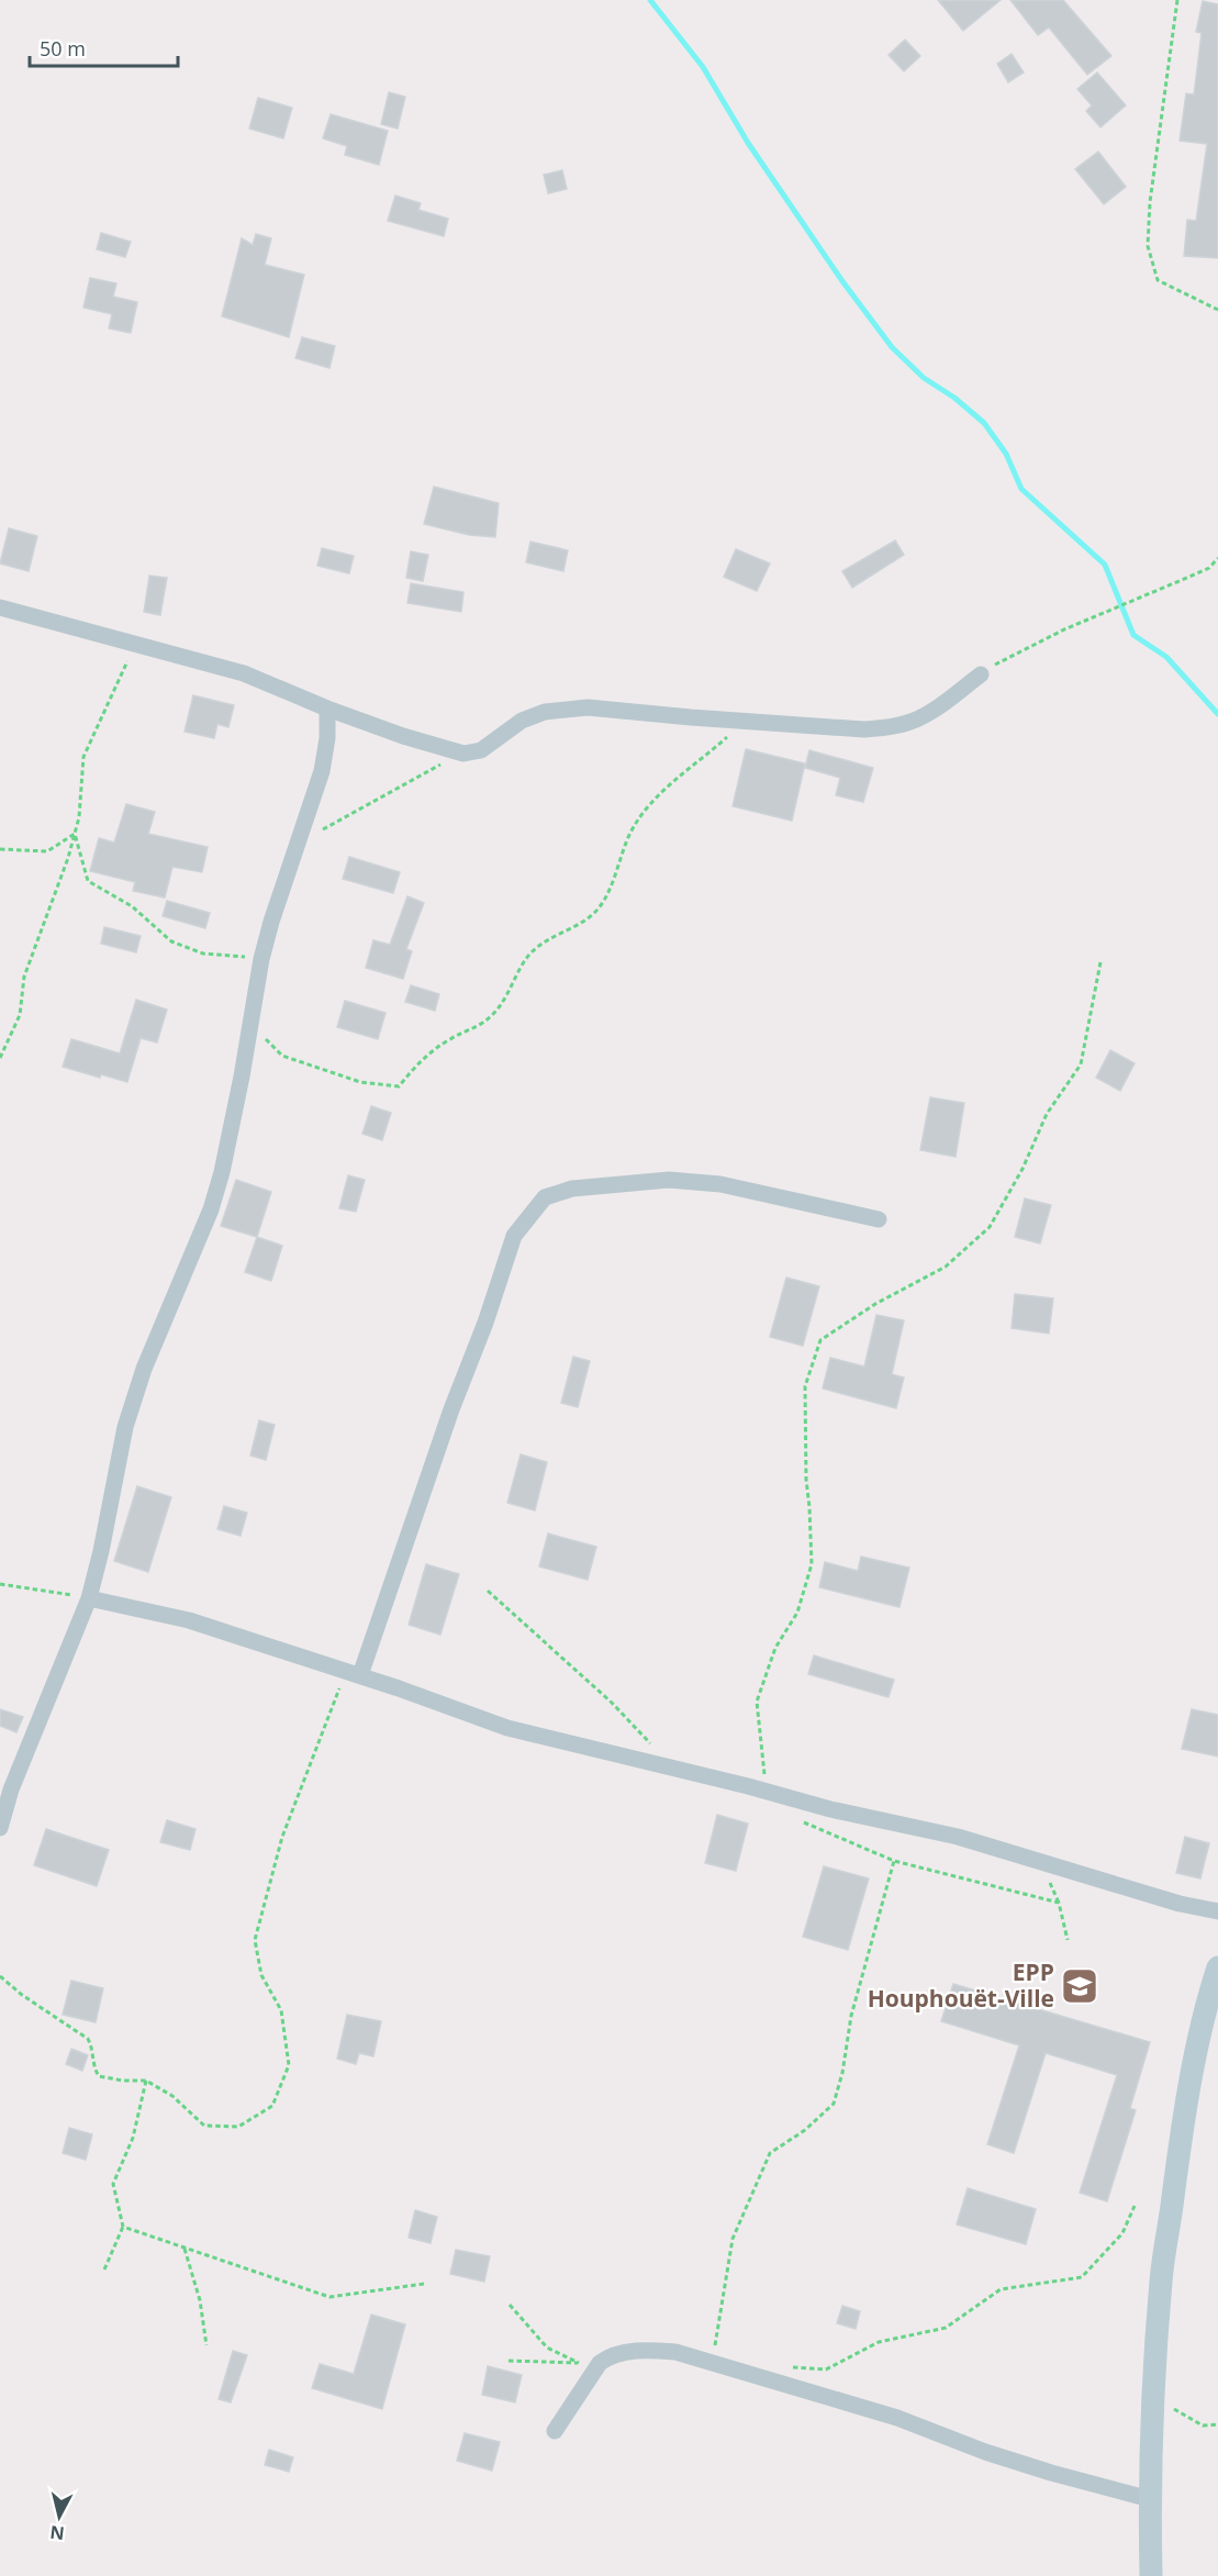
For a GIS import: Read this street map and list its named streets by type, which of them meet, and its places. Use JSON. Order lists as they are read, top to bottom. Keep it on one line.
{"places":{"school or university":["EPP Houphouët-Ville"]},"scale_bar":"50 m","north":"bottom"}
